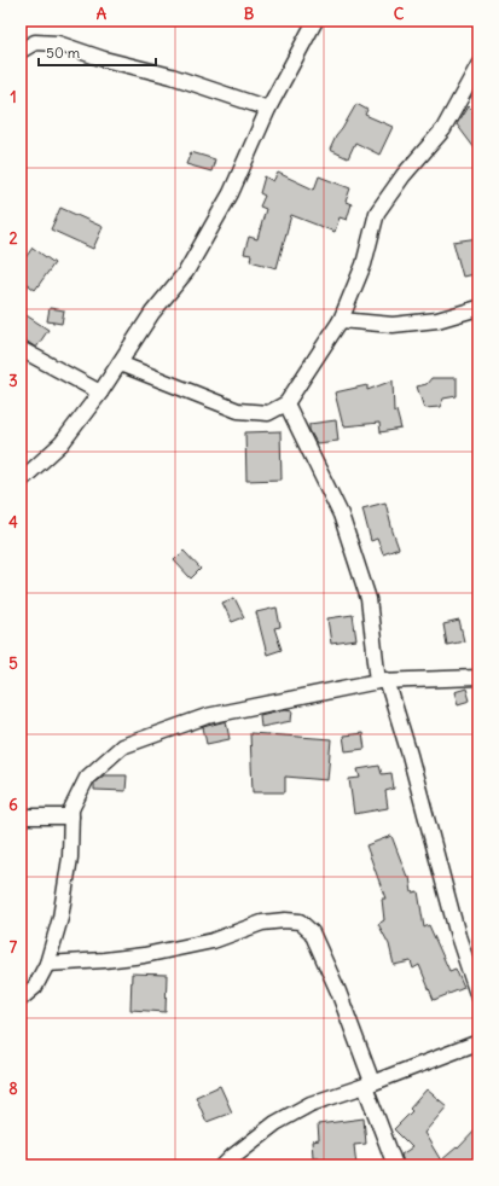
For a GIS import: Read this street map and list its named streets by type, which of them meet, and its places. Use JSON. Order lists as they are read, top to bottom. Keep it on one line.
{"scale_bar":"50 m","grid":{"columns":["A","B","C"],"rows":["1","2","3","4","5","6","7","8"]}}
